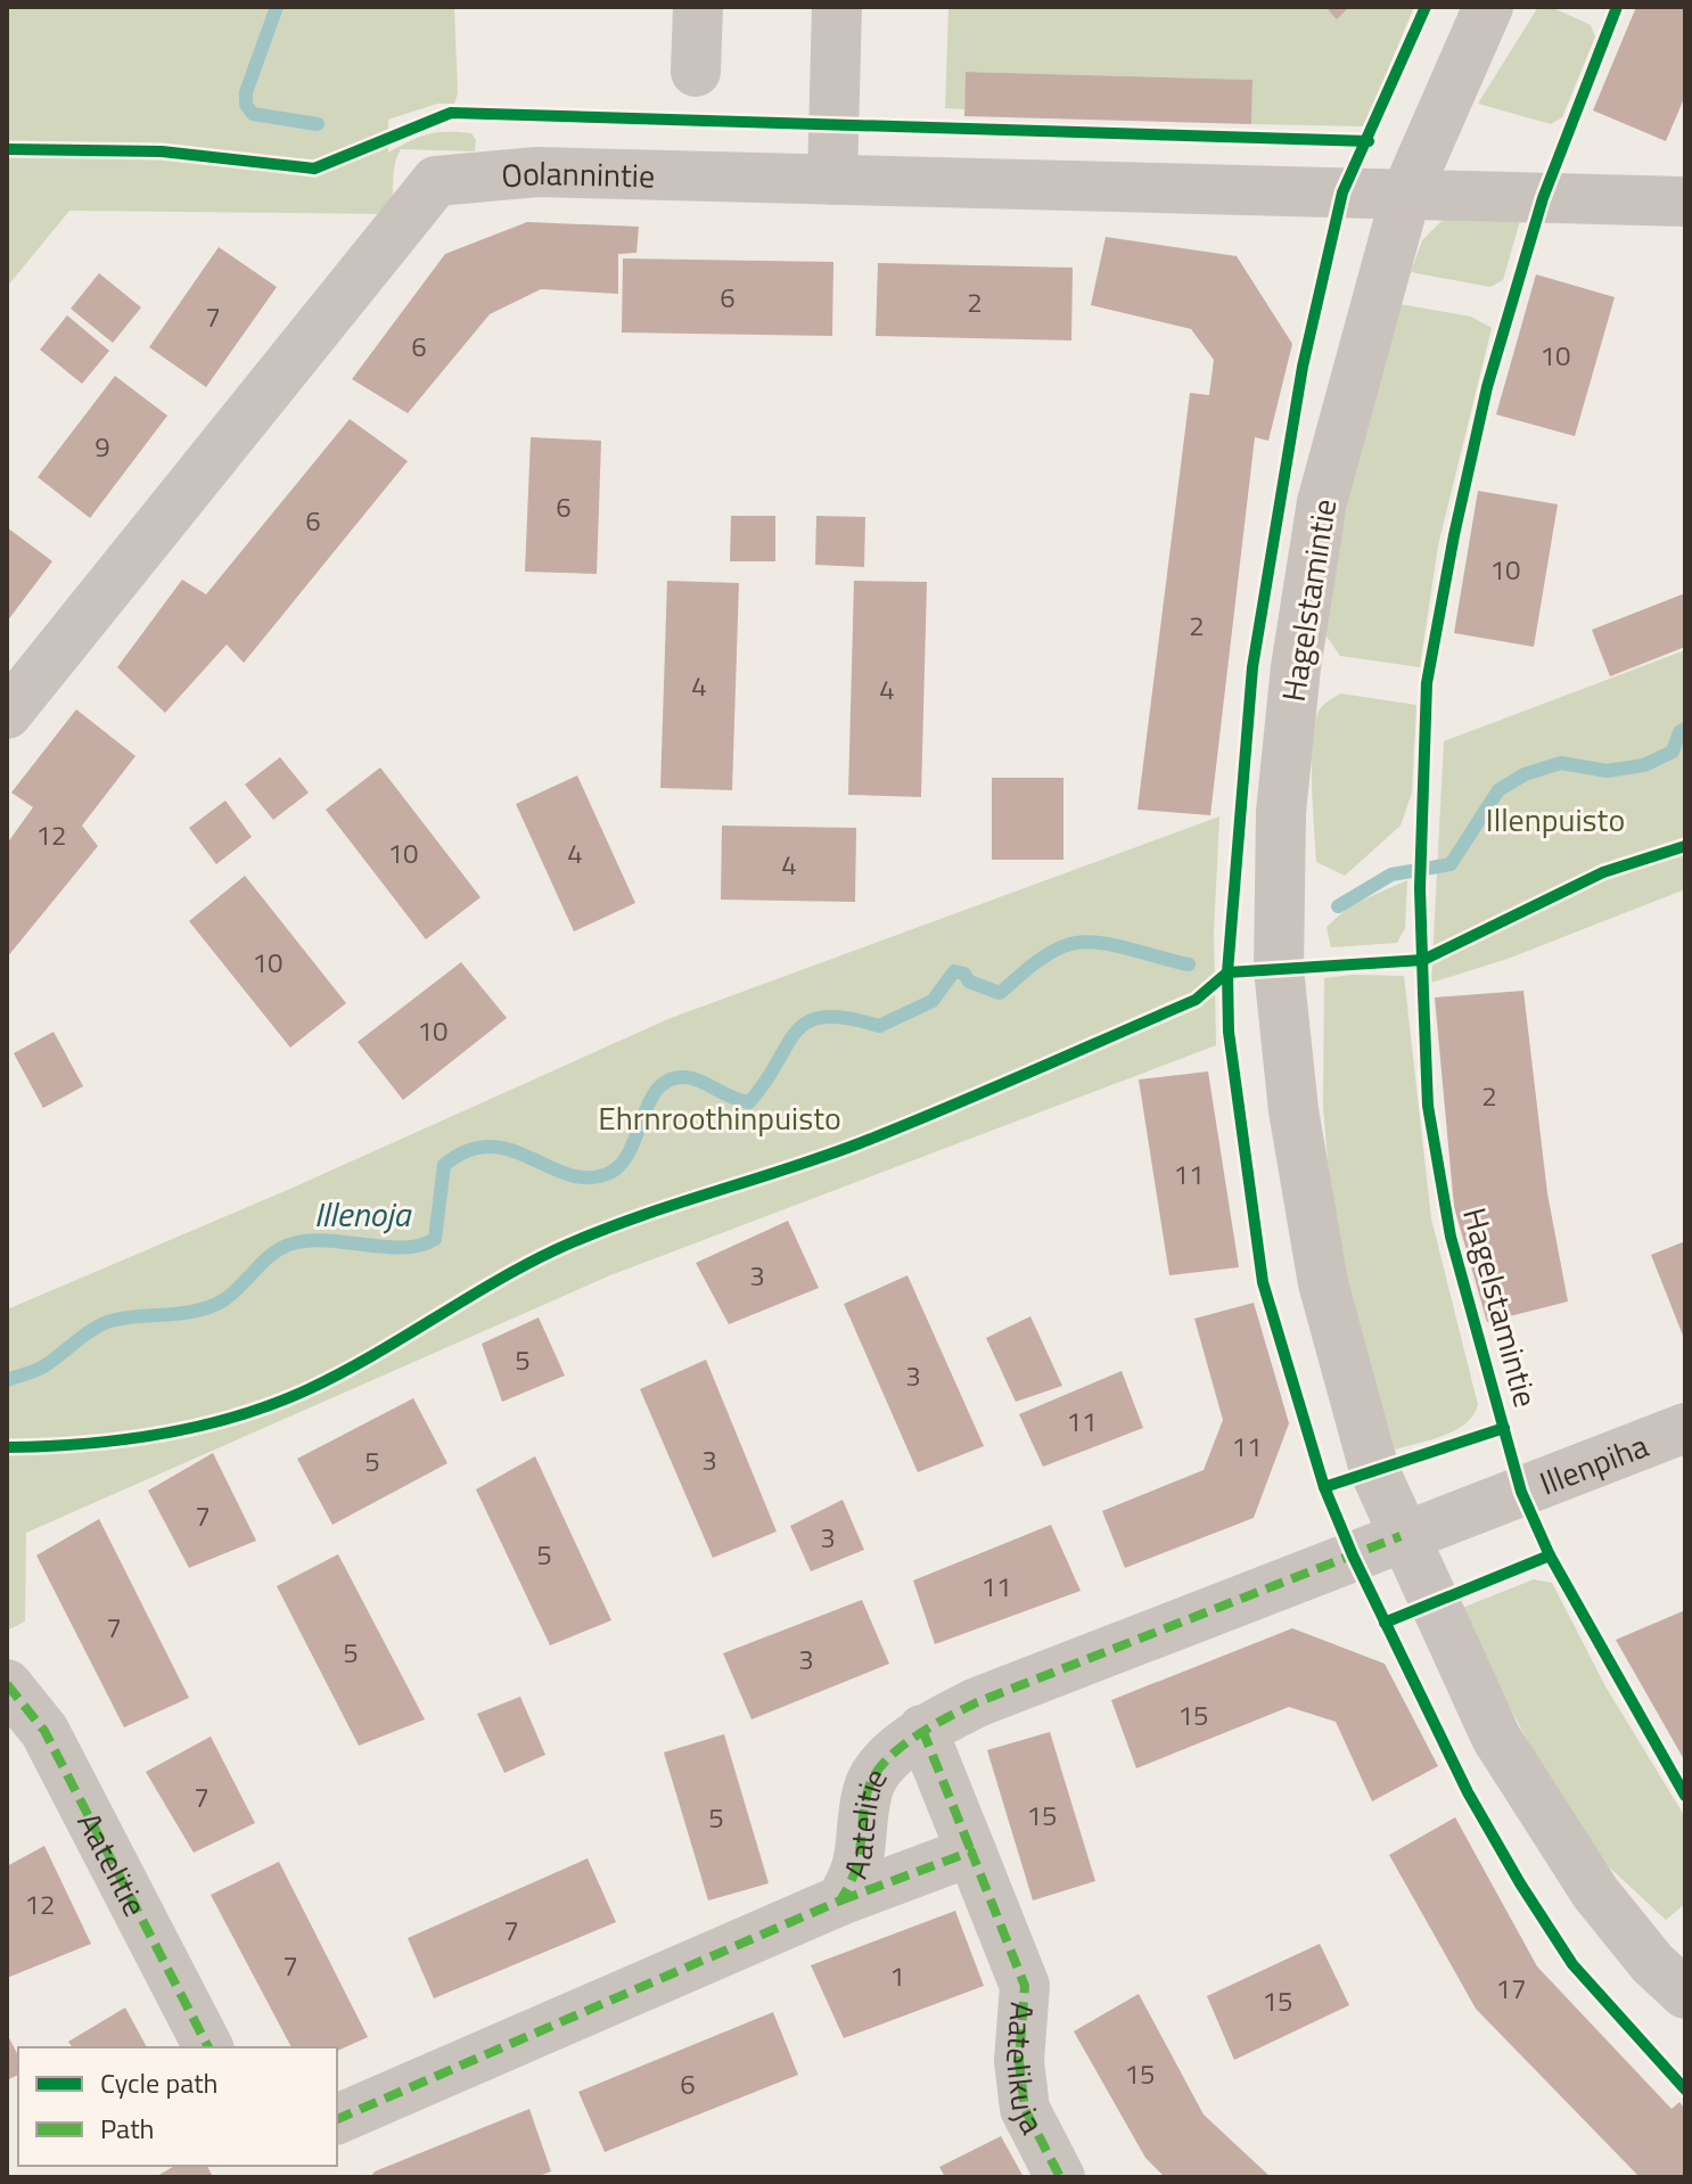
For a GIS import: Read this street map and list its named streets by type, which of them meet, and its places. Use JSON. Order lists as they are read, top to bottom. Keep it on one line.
{"streets":{"street":["Oolannintie","Hagelstamintie","Illenpiha","Aatelitie","Aatelikuja"]},"crossings":[["Oolannintie","Hagelstamintie"],["Hagelstamintie","Illenpiha"],["Hagelstamintie","Aatelitie"],["Illenpiha","Aatelitie"],["Aatelitie","Aatelikuja"]],"water":["Illenoja"],"parks":["Illenpuisto","Ehrnroothinpuisto"],"house_numbers":["6","2","7","6","10","9","6","6","10","2","4","4","12","10","4","4","10","10","2","11","3","5","3","11","11","3","5","7","3","5","11","7","5","3","15","7","15","5","12","7","7","1","17","15","15","6"],"legend":["Cycle path","Path"]}
